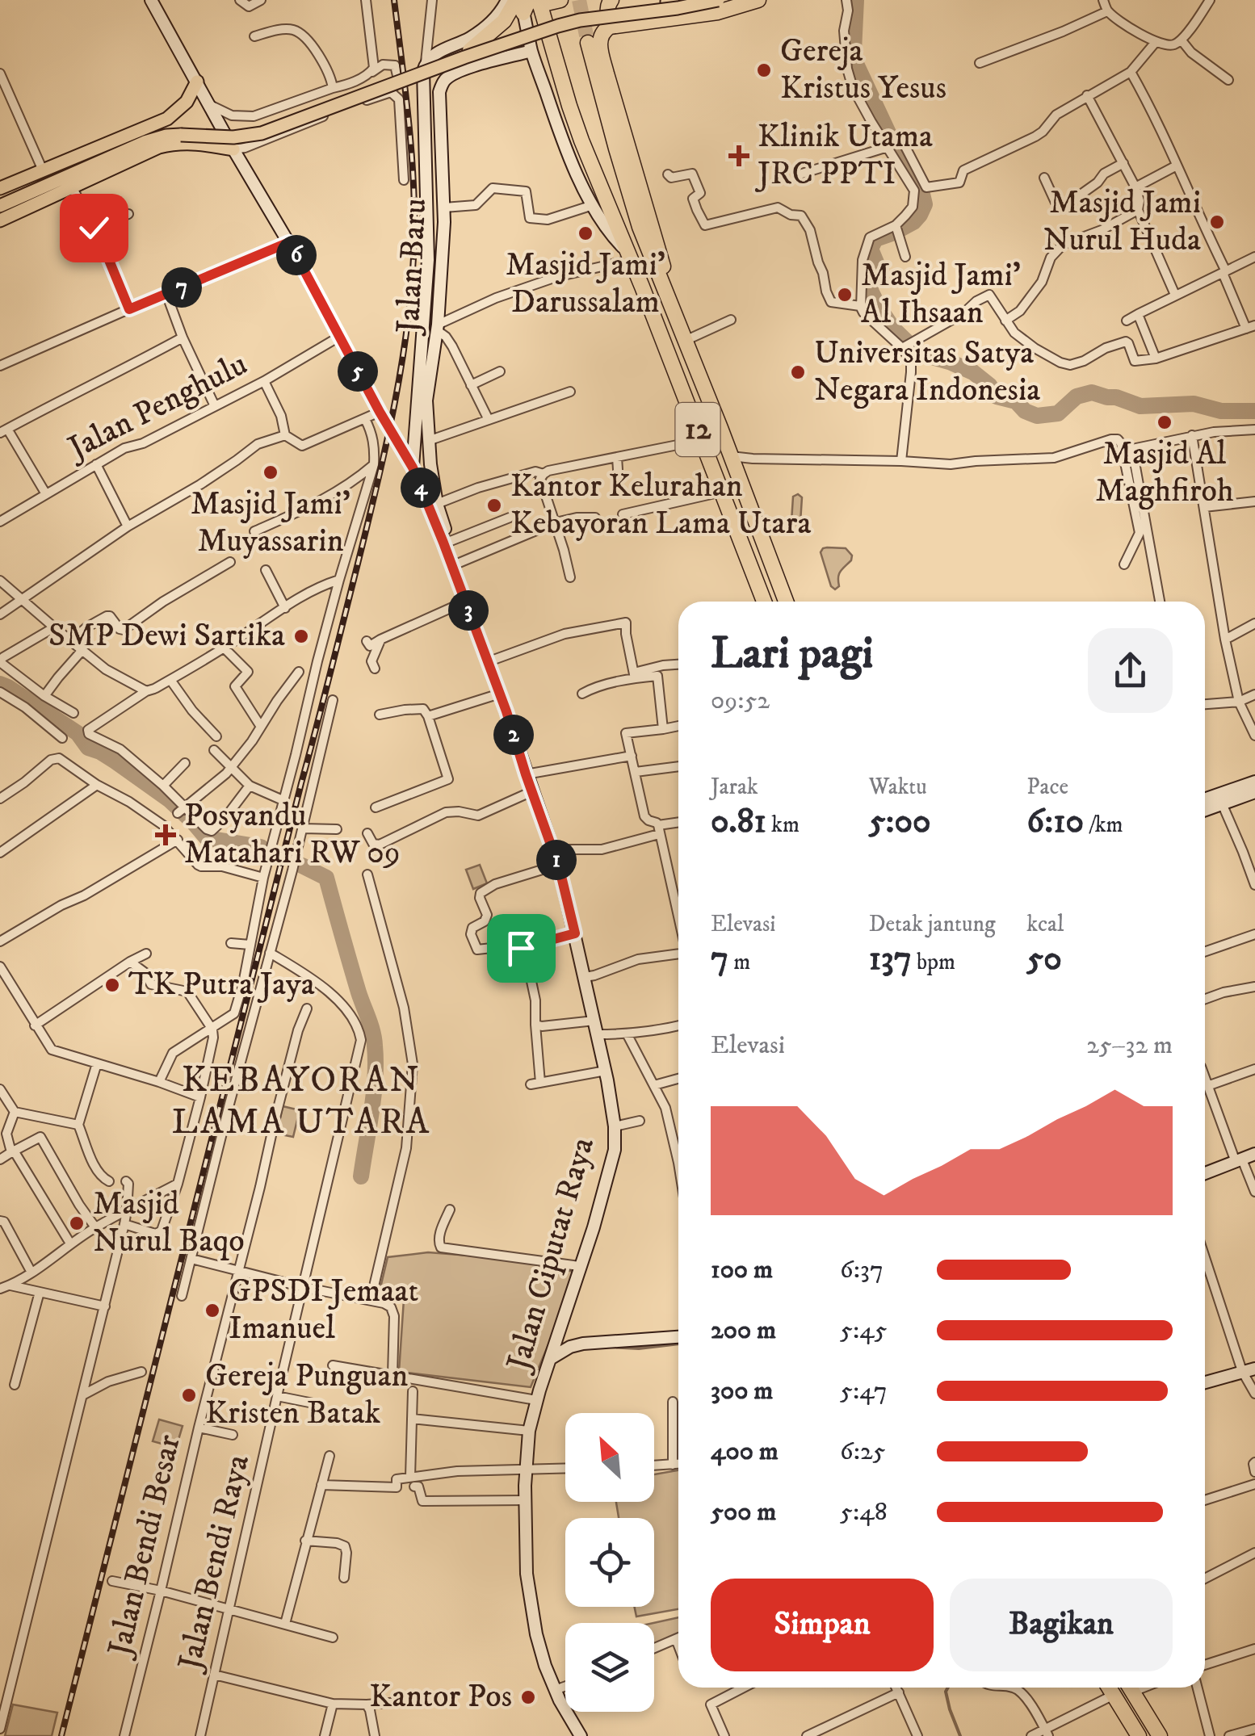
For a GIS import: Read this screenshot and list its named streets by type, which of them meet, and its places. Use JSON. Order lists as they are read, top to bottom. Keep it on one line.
{"streets":{"highway":["12"],"main road":["Jalan Baru","Jalan Ciputat Raya"],"street":["Jalan Penghulu","Jalan Bendi Besar","Jalan Bendi Raya"]},"crossings":[["Jalan Baru","Jalan Ciputat Raya"]],"districts":["KEBAYORAN LAMA UTARA"],"places":{"other":["Gereja Kristus Yesus","Masjid Jami Nurul Huda","Masjid Jami' Darussalam","Masjid Jami' Al Ihsaan","Universitas Satya Negara Indonesia","Masjid Al Maghfiroh","Masjid Jami' Muyassarin","Kantor Kelurahan Kebayoran Lama Utara","SMP Dewi Sartika","TK Putra Jaya","Masjid Nurul Baqo","GPSDI Jemaat Imanuel","Gereja Punguan Kristen Batak","Kantor Pos"],"health":["Klinik Utama JRC PPTI","Posyandu Matahari RW 09"]},"north":"top left","page":{"pins":["6","7","5","4","3","2","1"],"heading":["Lari pagi","09:52"],"stats":[["Jarak","0.81 km"],["Waktu","5:00"],["Pace","6:10 /km"],["Elevasi","7 m"],["Detak jantung","137 bpm"],["kcal","50"]],"chart":["Elevasi","25–32 m"],"list":[{"name":"100 m","note":"6:37"},{"name":"200 m","note":"5:45"},{"name":"300 m","note":"5:47"},{"name":"400 m","note":"6:25"},{"name":"500 m","note":"5:48"}],"buttons":["Simpan","Bagikan"]}}
